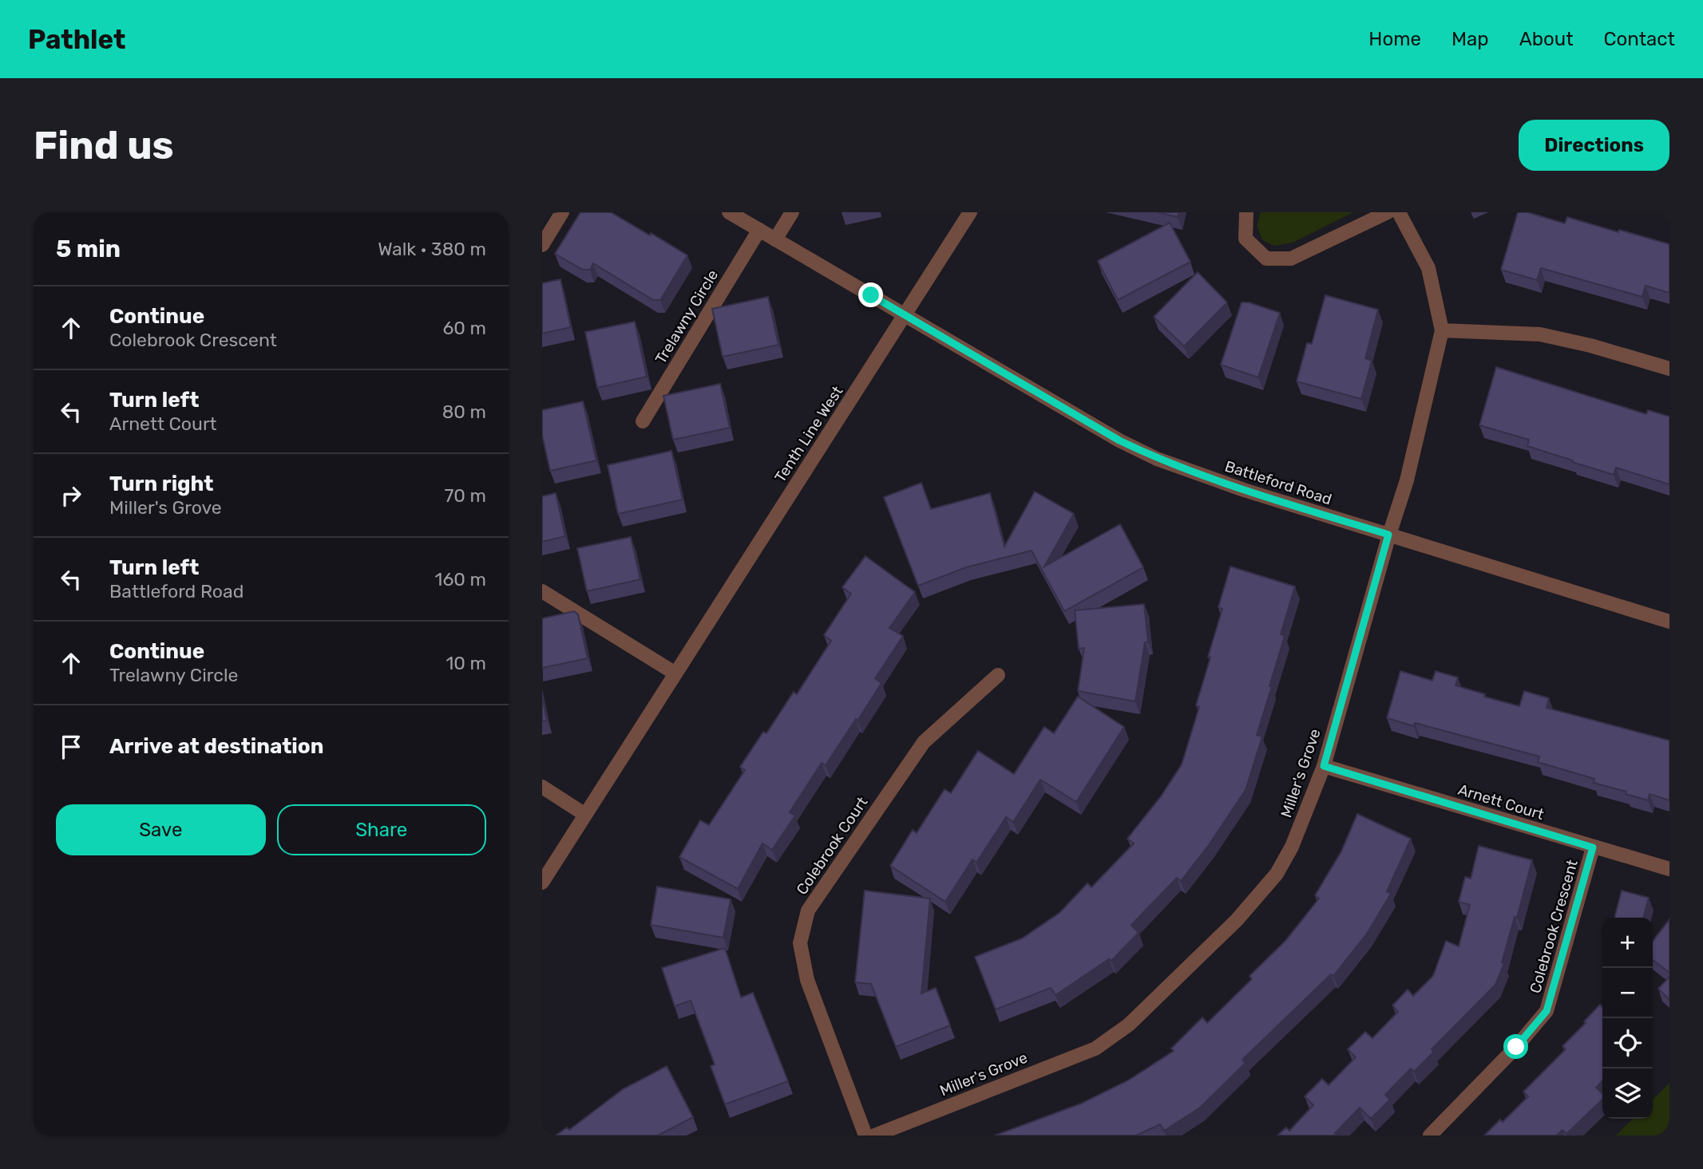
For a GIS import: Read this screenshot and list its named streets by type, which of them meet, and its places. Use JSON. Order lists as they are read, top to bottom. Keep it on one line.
{"streets":{"street":["Trelawny Circle","Tenth Line West","Battleford Road","Miller's Grove","Arnett Court","Colebrook Court","Colebrook Crescent"]},"crossings":[["Tenth Line West","Battleford Road"],["Battleford Road","Miller's Grove"],["Miller's Grove","Arnett Court"],["Arnett Court","Colebrook Crescent"]],"page":{"header":"Pathlet","nav":["Home","Map","About","Contact"],"buttons":["Directions",["Save","Share"]],"title":"Find us","heading":["5 min","Walk · 380 m"],"list":[["Continue","Colebrook Crescent","60 m"],["Turn left","Arnett Court","80 m"],["Turn right","Miller's Grove","70 m"],["Turn left","Battleford Road","160 m"],["Continue","Trelawny Circle","10 m"],"Arrive at destination"],"map_buttons":["+","−"]}}
